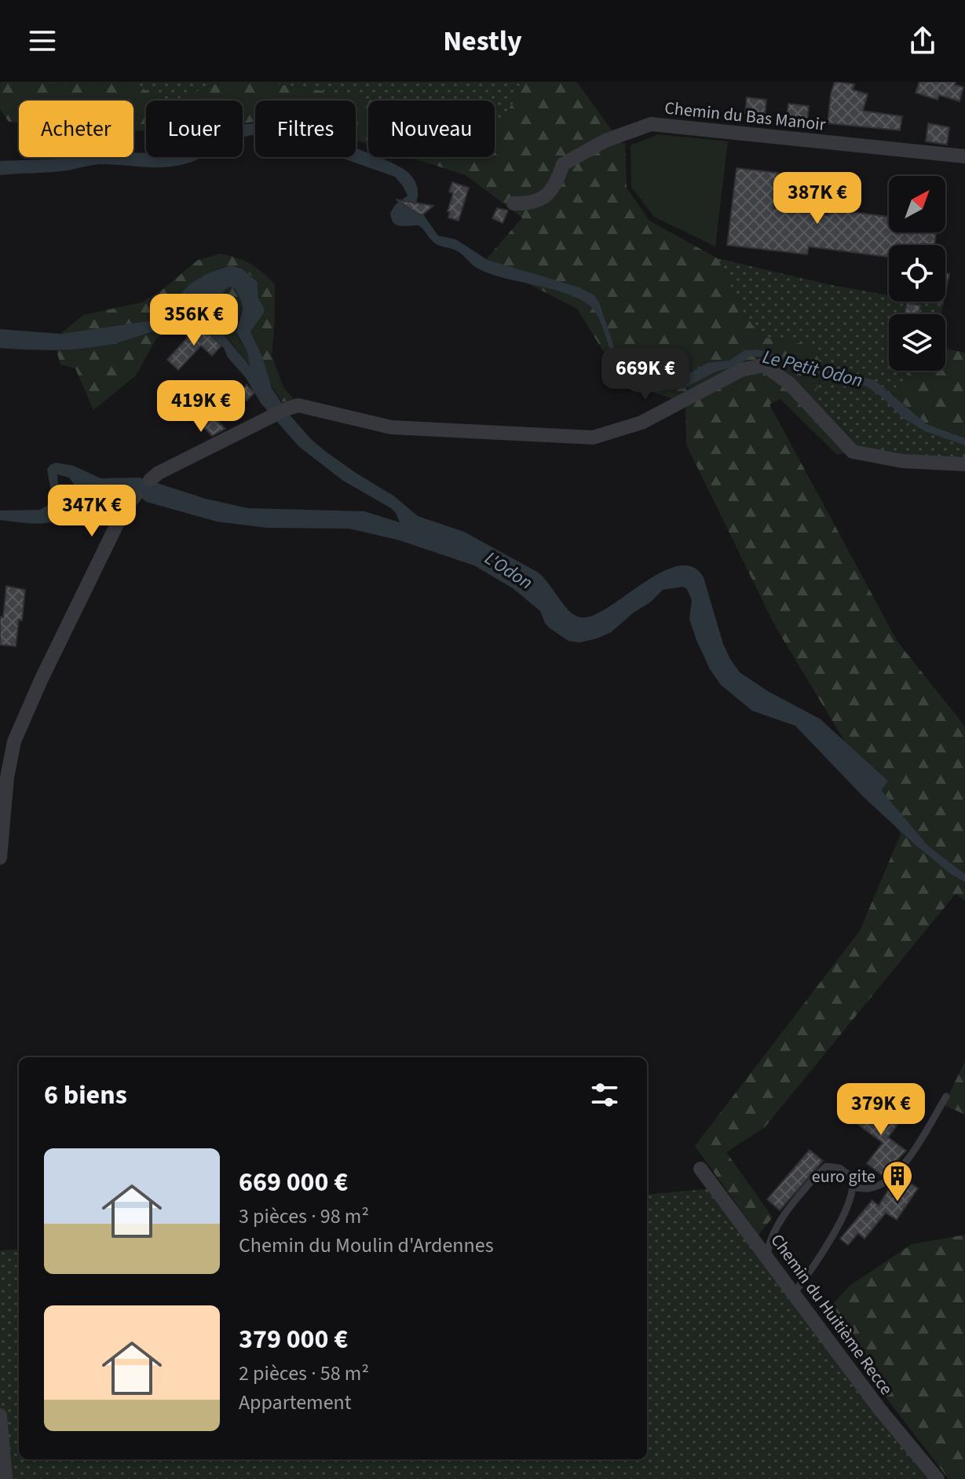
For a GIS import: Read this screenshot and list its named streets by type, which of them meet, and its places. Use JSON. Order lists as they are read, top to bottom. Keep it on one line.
{"streets":{"street":["Chemin du Bas Manoir","Chemin du Huitième Recce"]},"water":["Le Petit Odon","L'Odon"],"places":{"building":["euro gite"]},"north":"top right","page":{"header":"Nestly","chip":["Acheter","Louer","Filtres","Nouveau"],"price":["387K €","356K €","669K €","419K €","347K €","379K €"],"heading":"6 biens","list":[{"name":"669 000 €","note":"3 pièces · 98 m² · Chemin du Moulin d'Ardennes"},{"name":"379 000 €","note":"2 pièces · 58 m² · Appartement"}]}}
